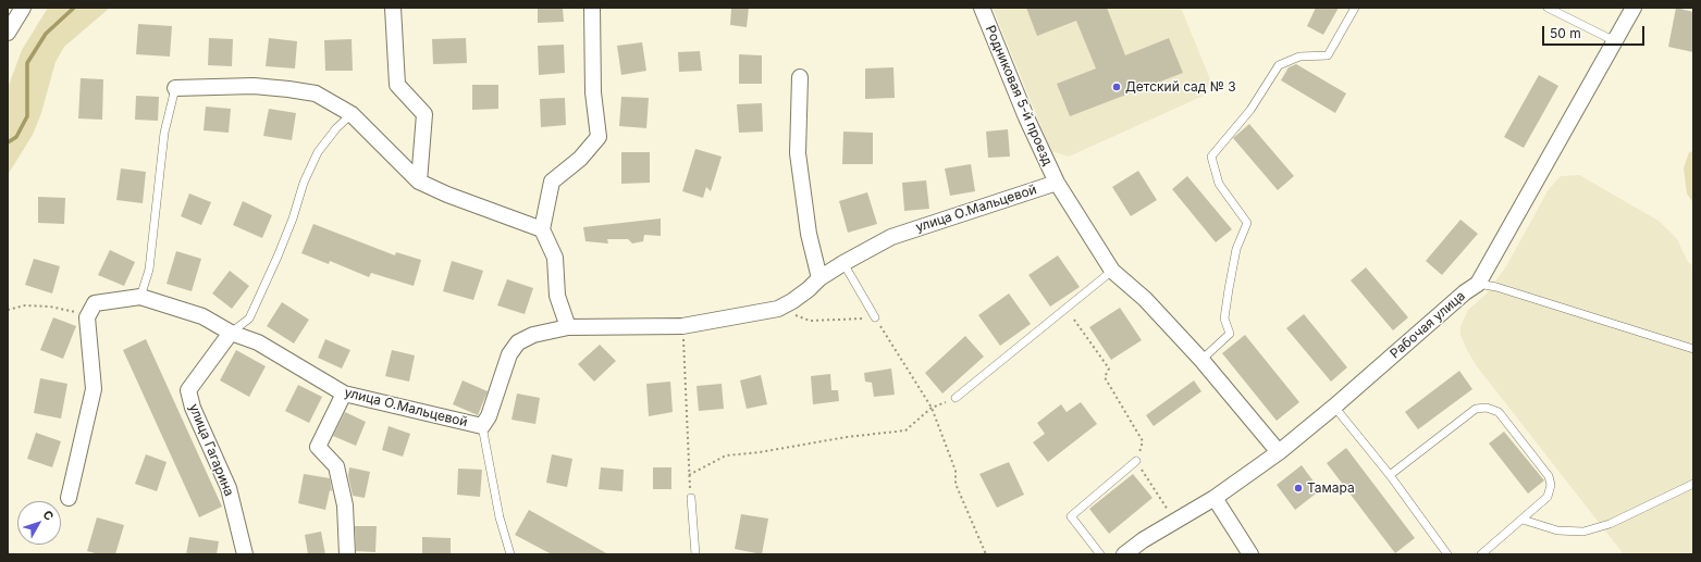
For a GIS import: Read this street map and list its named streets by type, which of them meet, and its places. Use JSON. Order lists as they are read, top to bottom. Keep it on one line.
{"streets":{"street":["Родниковая 5-й проезд","улица О.Мальцевой","Рабочая улица","улица Гагарина"]},"crossings":[["Родниковая 5-й проезд","улица О.Мальцевой"],["улица О.Мальцевой","улица Гагарина"]],"places":["Детский сад № 3","Тамара"],"scale_bar":"50 m","north":"top right"}
